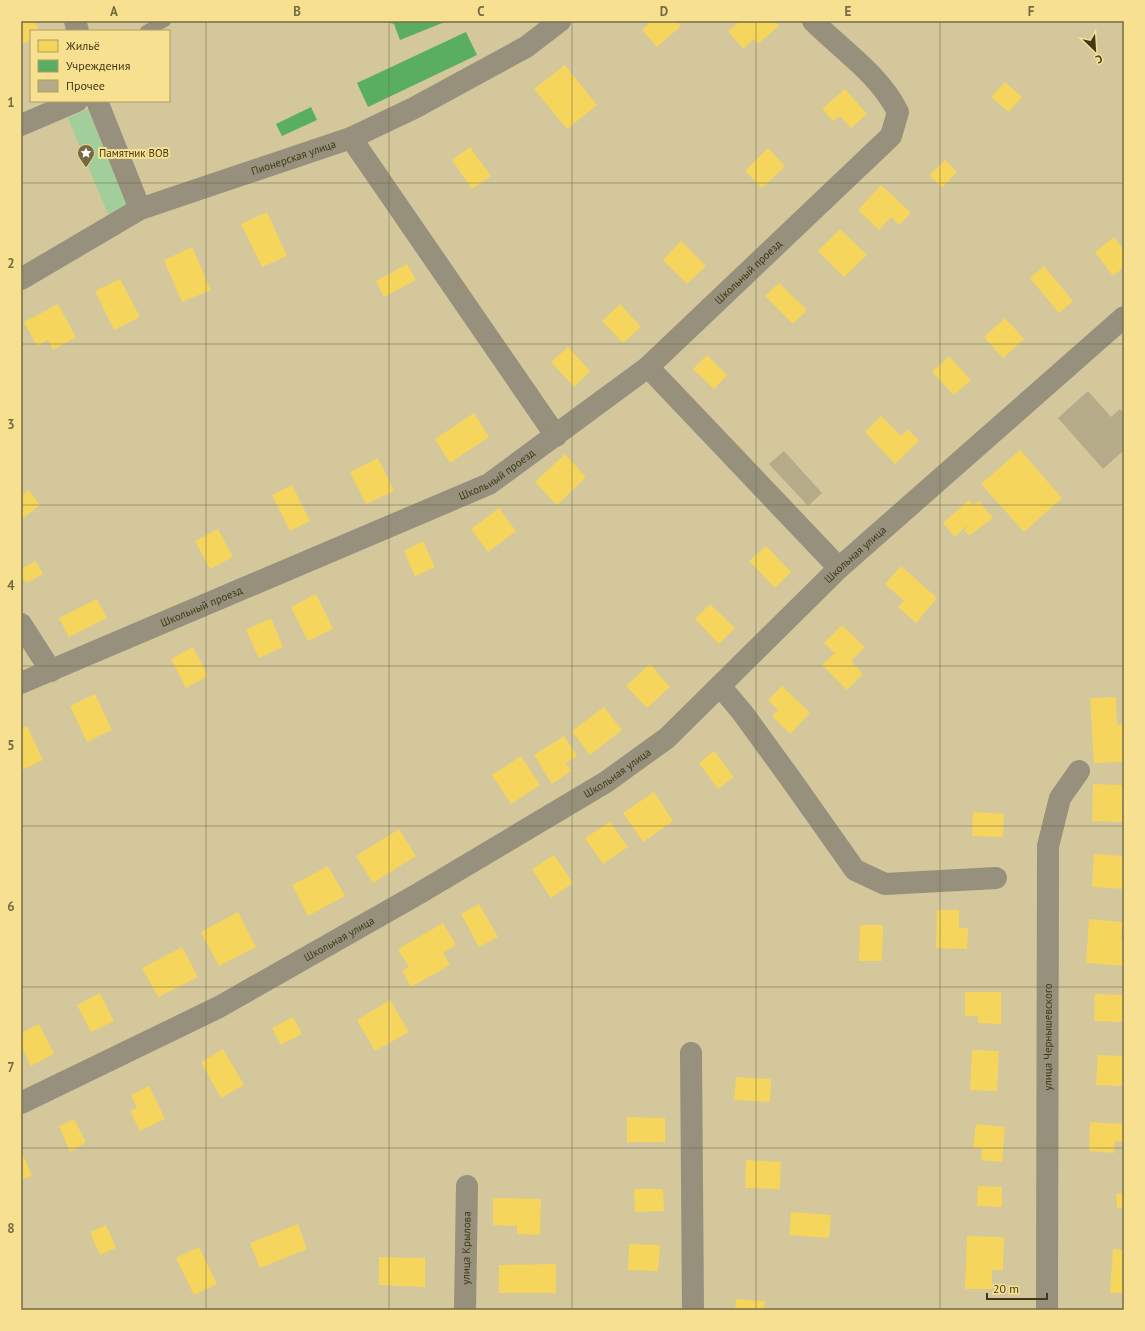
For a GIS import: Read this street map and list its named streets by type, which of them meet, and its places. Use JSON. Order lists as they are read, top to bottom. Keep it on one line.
{"streets":{"street":["Пионерская улица","Школьный проезд","Школьная улица","улица Чернышевского","улица Крылова"]},"places":{"place":["Памятник ВОВ"]},"legend":["Жильё","Учреждения","Прочее"],"scale_bar":"20 m","north":"bottom right","grid":{"columns":["A","B","C","D","E","F"],"rows":["1","2","3","4","5","6","7","8"]}}
